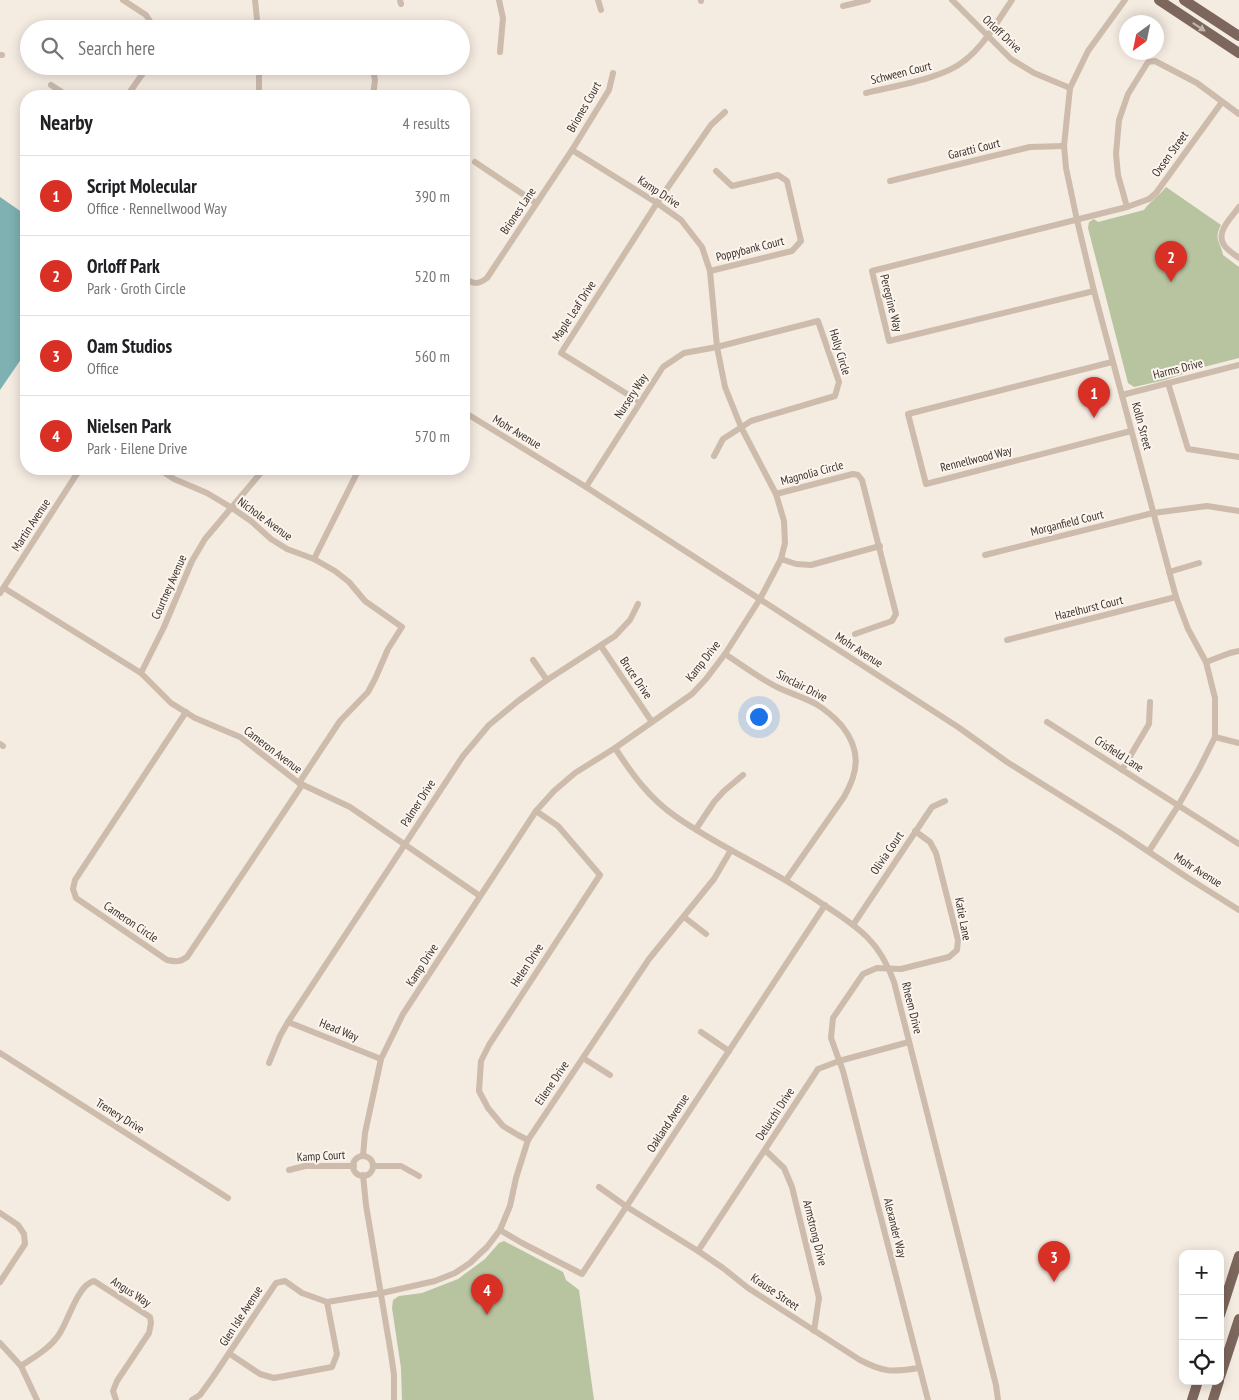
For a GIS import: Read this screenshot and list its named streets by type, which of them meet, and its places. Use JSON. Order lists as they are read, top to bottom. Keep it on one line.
{"streets":{"street":["Orloff Drive","Schween Court","Briones Court","Garatti Court","Oxsen Street","Kamp Drive","Briones Lane","Poppybank Court","Peregrine Way","Maple Leaf Drive","Holly Circle","Harms Drive","Nursery Way","Kolln Street","Mohr Avenue","Rennellwood Way","Magnolia Circle","Nichole Avenue","Morganfield Court","Martin Avenue","Courtney Avenue","Hazelhurst Court","Bruce Drive","Sinclair Drive","Cameron Avenue","Crisfield Lane","Palmer Drive","Olivia Court","Katie Lane","Cameron Circle","Helen Drive","Rheem Drive","Head Way","Eilene Drive","Delucchi Drive","Trenery Drive","Oakland Avenue","Kamp Court","Alexander Way","Armstrong Drive","Angus Way","Krause Street","Glen Isle Avenue"]},"crossings":[["Orloff Drive","Schween Court"],["Orloff Drive","Kolln Street"],["Briones Court","Kamp Drive"],["Briones Court","Briones Lane"],["Garatti Court","Kolln Street"],["Oxsen Street","Peregrine Way"],["Oxsen Street","Kolln Street"],["Kamp Drive","Briones Lane"],["Kamp Drive","Poppybank Court"],["Kamp Drive","Maple Leaf Drive"],["Kamp Drive","Holly Circle"],["Kamp Drive","Nursery Way"],["Kamp Drive","Mohr Avenue"],["Kamp Drive","Magnolia Circle"],["Kamp Drive","Bruce Drive"],["Kamp Drive","Sinclair Drive"],["Kamp Drive","Cameron Avenue"],["Kamp Drive","Helen Drive"],["Kamp Drive","Rheem Drive"],["Kamp Drive","Head Way"],["Kamp Drive","Kamp Court"],["Peregrine Way","Kolln Street"],["Maple Leaf Drive","Nursery Way"],["Holly Circle","Nursery Way"],["Harms Drive","Kolln Street"],["Nursery Way","Mohr Avenue"],["Kolln Street","Mohr Avenue"],["Kolln Street","Rennellwood Way"],["Kolln Street","Morganfield Court"],["Kolln Street","Hazelhurst Court"],["Kolln Street","Crisfield Lane"],["Nichole Avenue","Courtney Avenue"],["Nichole Avenue","Cameron Avenue"],["Nichole Avenue","Cameron Circle"],["Martin Avenue","Cameron Avenue"],["Courtney Avenue","Cameron Avenue"],["Bruce Drive","Palmer Drive"],["Sinclair Drive","Rheem Drive"],["Cameron Avenue","Palmer Drive"],["Cameron Avenue","Cameron Circle"],["Palmer Drive","Head Way"],["Olivia Court","Katie Lane"],["Olivia Court","Rheem Drive"],["Katie Lane","Rheem Drive"],["Katie Lane","Alexander Way"],["Helen Drive","Eilene Drive"],["Rheem Drive","Eilene Drive"],["Rheem Drive","Delucchi Drive"],["Rheem Drive","Oakland Avenue"],["Rheem Drive","Alexander Way"],["Eilene Drive","Oakland Avenue"],["Eilene Drive","Glen Isle Avenue"],["Delucchi Drive","Alexander Way"],["Delucchi Drive","Armstrong Drive"],["Delucchi Drive","Krause Street"],["Oakland Avenue","Krause Street"],["Alexander Way","Krause Street"],["Armstrong Drive","Krause Street"]],"north":"bottom left","page":{"search":"Search here","heading":["Nearby","4 results"],"list":[{"mark":"1","name":"Script Molecular","note":"Office · Rennellwood Way","value":"390 m"},{"mark":"2","name":"Orloff Park","note":"Park · Groth Circle","value":"520 m"},{"mark":"3","name":"Oam Studios","note":"Office","value":"560 m"},{"mark":"4","name":"Nielsen Park","note":"Park · Eilene Drive","value":"570 m"}],"pins":["2","1","3","4"],"map_buttons":["+","−"]}}
